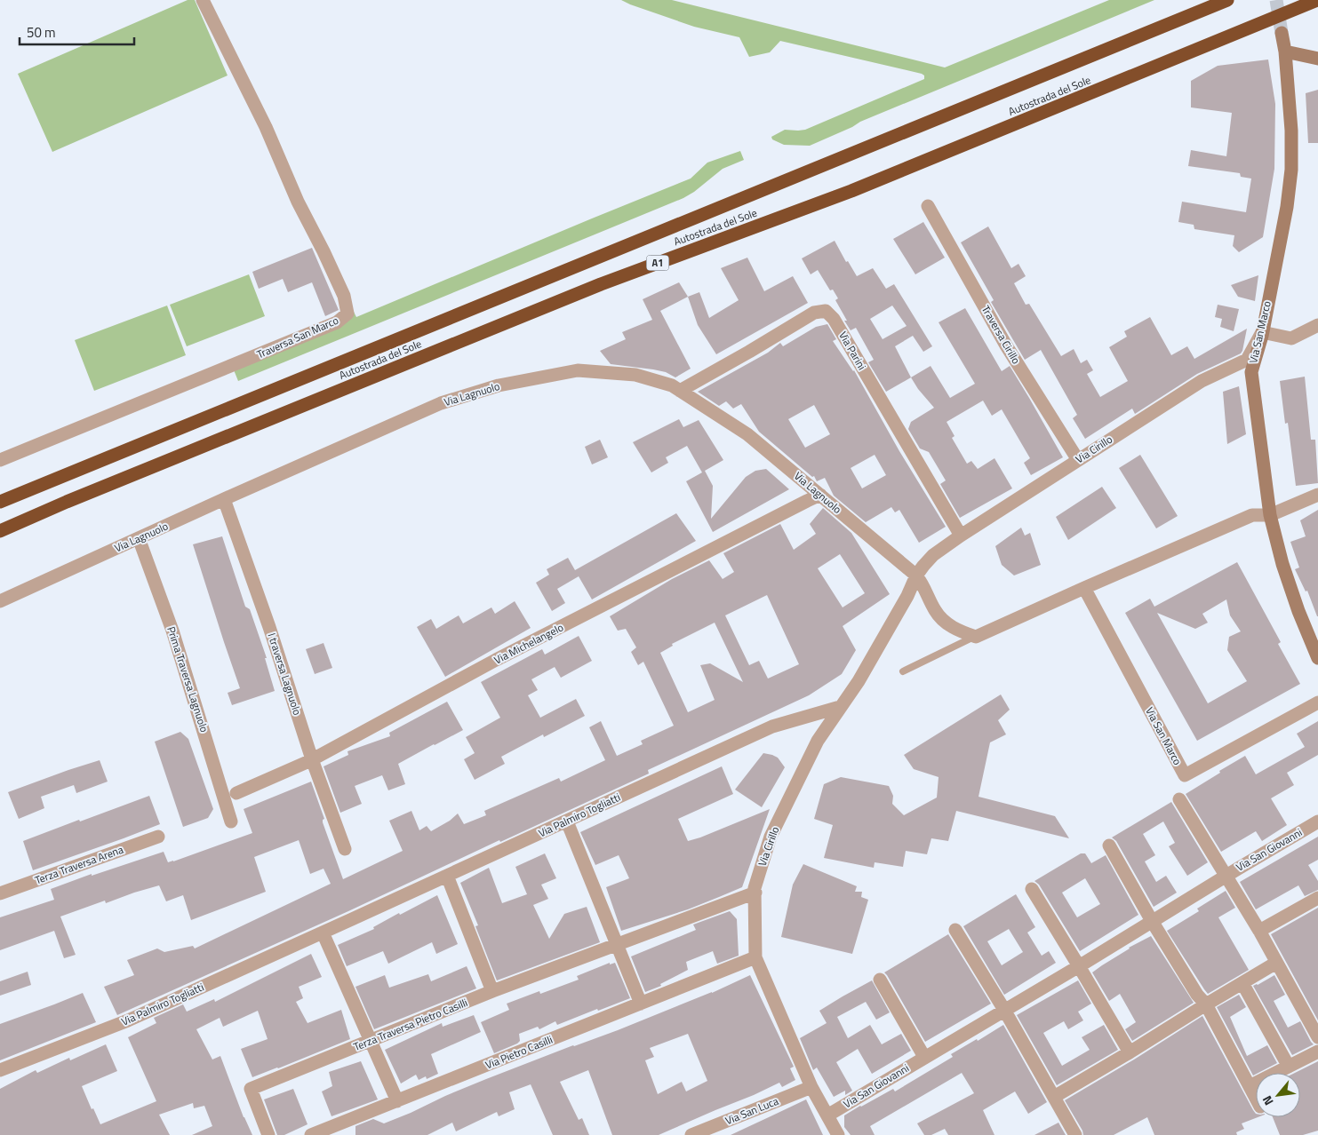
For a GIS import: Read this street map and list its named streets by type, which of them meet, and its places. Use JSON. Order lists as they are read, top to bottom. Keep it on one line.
{"streets":{"highway":["Autostrada del Sole","A1"],"main road":["Via San Marco"],"street":["Traversa Cirillo","Traversa San Marco","Via Parini","Via Lagnuolo","Via Cirillo","Via Michelangelo","I traversa Lagnuolo","Prima Traversa Lagnuolo","Via Palmiro Togliatti","Via San Giovanni","Terza Traversa Arena","Terza Traversa Pietro Casilli","Via Pietro Casilli","Via San Luca"]},"crossings":[["Via San Marco","Via Cirillo"],["Traversa Cirillo","Via Cirillo"],["Via Parini","Via Lagnuolo"],["Via Parini","Via Cirillo"],["Via Lagnuolo","Via Cirillo"],["Via Lagnuolo","Via Michelangelo"],["Via Lagnuolo","I traversa Lagnuolo"],["Via Lagnuolo","Prima Traversa Lagnuolo"],["Via Cirillo","Via Palmiro Togliatti"],["Via Cirillo","Via San Giovanni"],["Via Cirillo","Terza Traversa Pietro Casilli"],["Via Cirillo","Via Pietro Casilli"],["Via Cirillo","Via San Luca"],["Via Michelangelo","I traversa Lagnuolo"]],"scale_bar":"50 m","north":"bottom left"}
